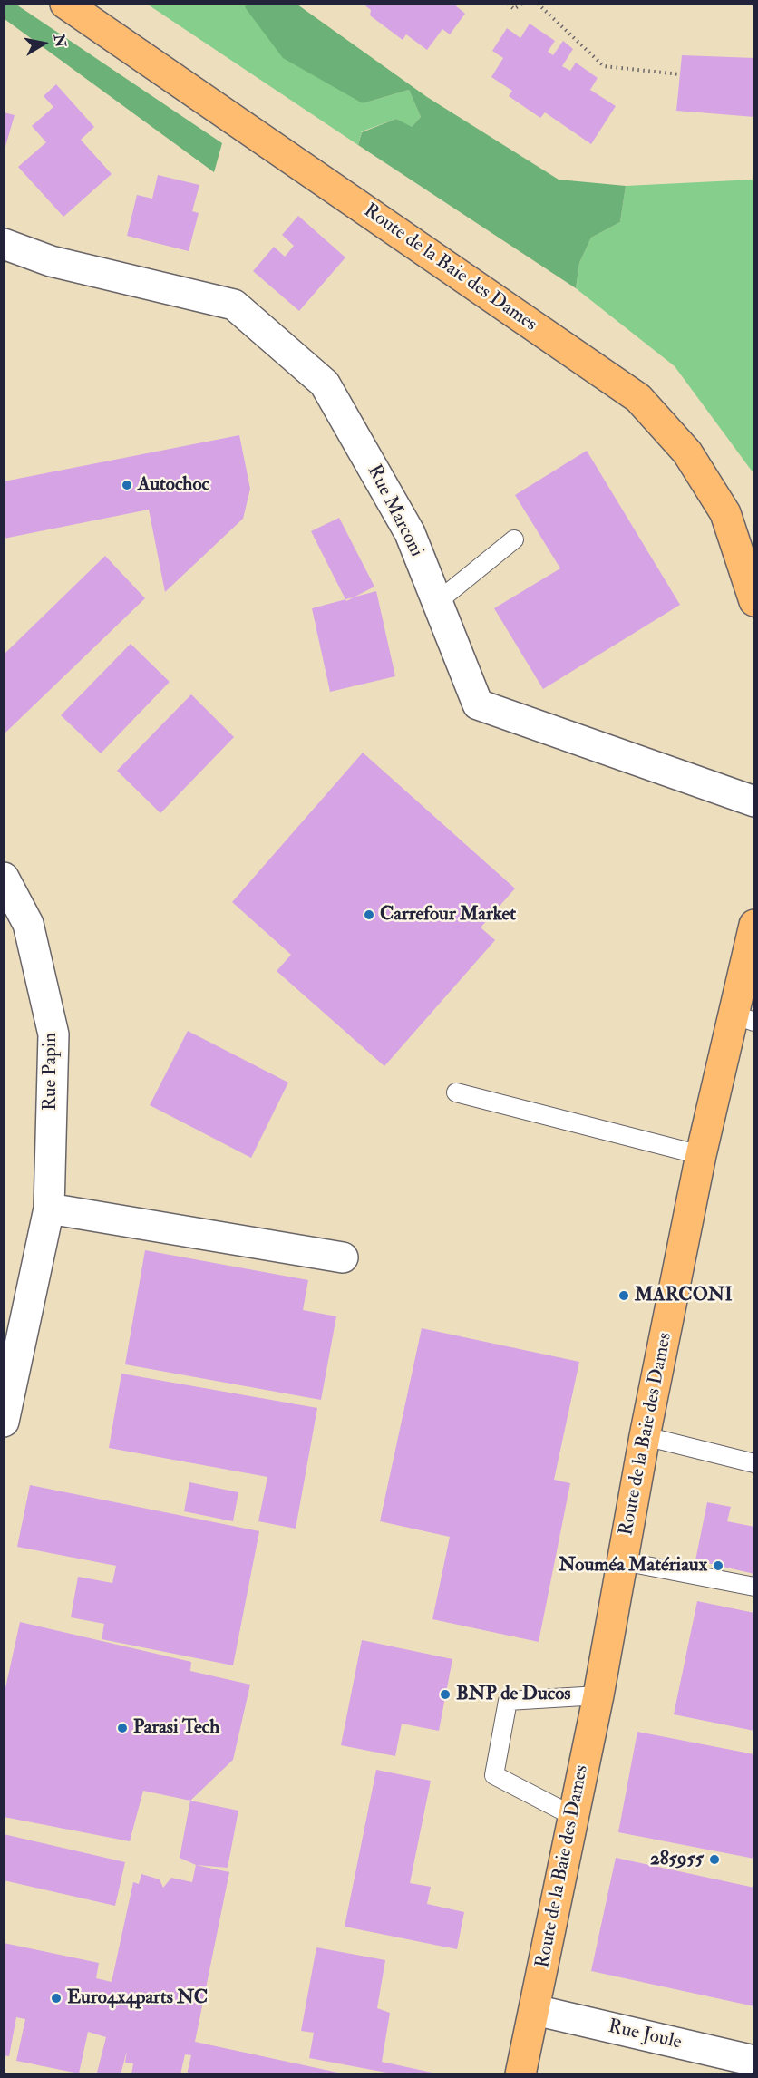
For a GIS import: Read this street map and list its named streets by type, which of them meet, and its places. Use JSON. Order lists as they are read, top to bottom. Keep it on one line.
{"streets":{"main road":["Route de la Baie des Dames"],"street":["Rue Marconi","Rue Papin","Rue Joule"]},"crossings":[["Route de la Baie des Dames","Rue Joule"]],"places":["Autochoc","Carrefour Market","MARCONI","Nouméa Matériaux","BNP de Ducos","Parasi Tech","285955","Euro4x4parts NC"],"north":"right"}
